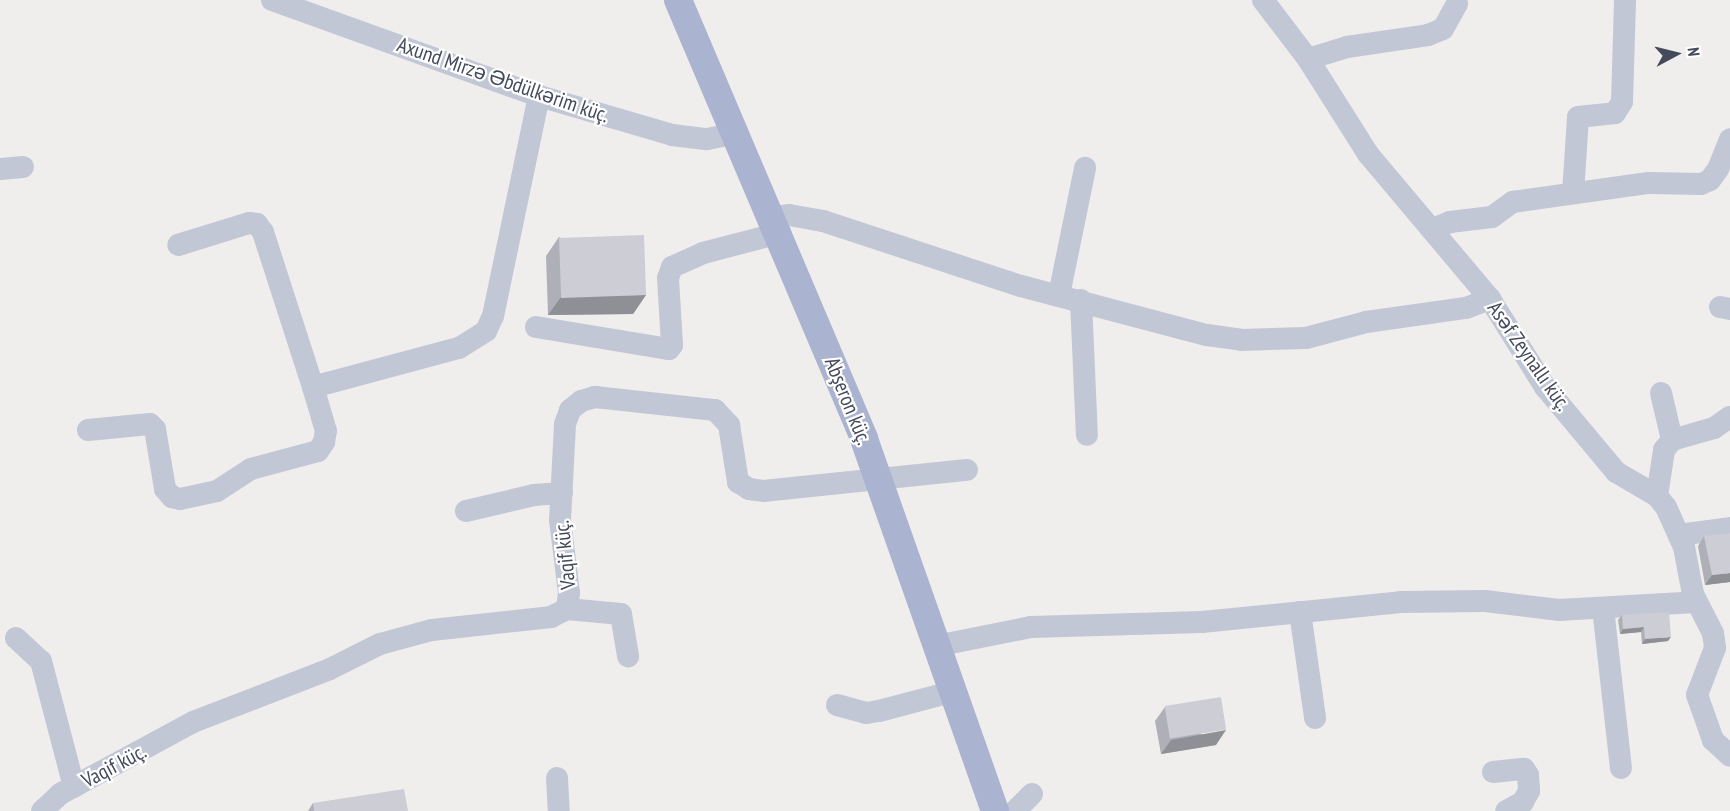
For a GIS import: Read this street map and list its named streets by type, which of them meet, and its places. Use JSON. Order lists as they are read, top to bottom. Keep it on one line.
{"streets":{"main road":["Abşeron küç."],"street":["Axund Mirzə Əbdülkərim küç.","Asəf Zeynallı küç.","Vaqif küç."]},"crossings":[["Axund Mirzə Əbdülkərim küç.","Abşeron küç."],["Abşeron küç.","Vaqif küç."]],"north":"right"}
